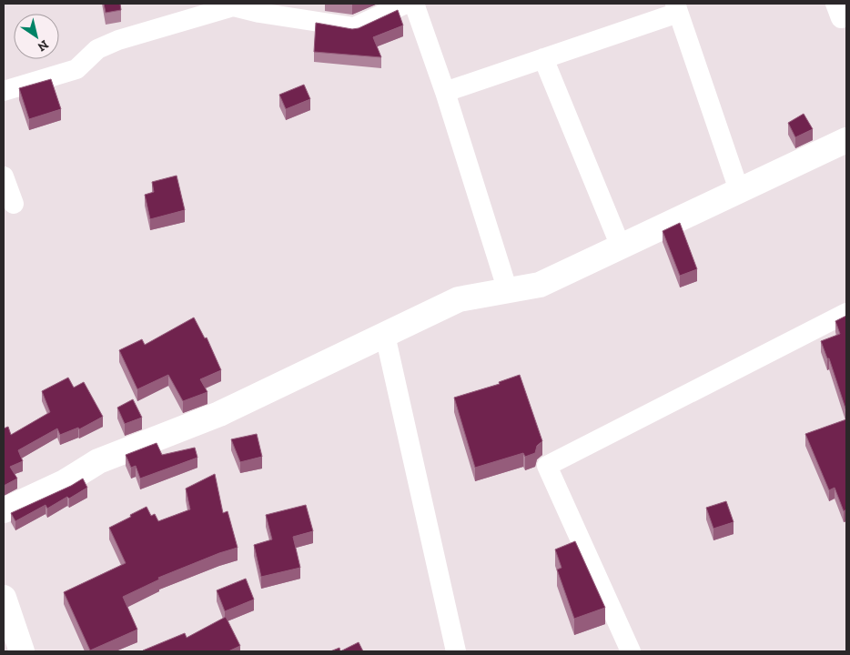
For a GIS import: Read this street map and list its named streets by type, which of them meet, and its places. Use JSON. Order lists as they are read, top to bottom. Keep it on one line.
{"north":"bottom right"}
